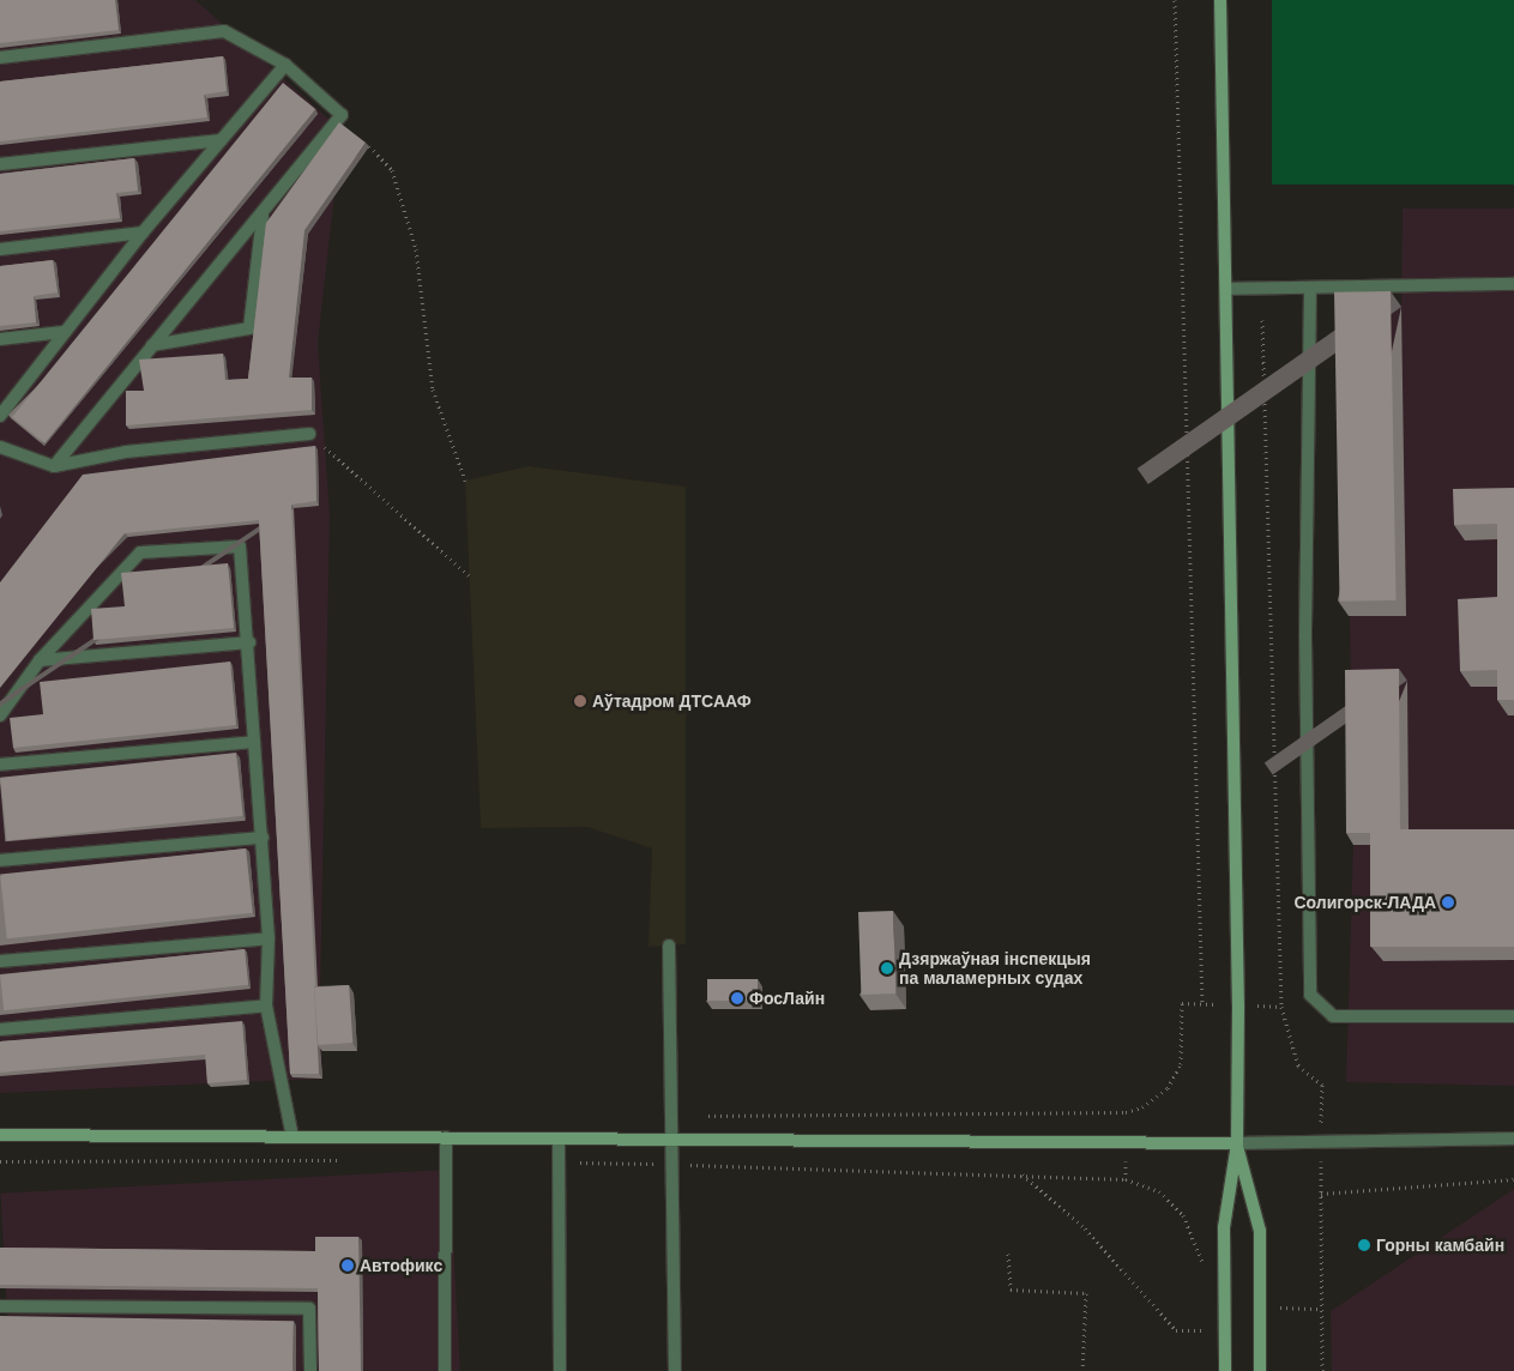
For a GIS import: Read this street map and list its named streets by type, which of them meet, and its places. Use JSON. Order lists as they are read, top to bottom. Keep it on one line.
{"places":["Аўтадром ДТСААФ","Солигорск-ЛАДА","Дзяржаўная інспекцыя па маламерных судах","ФосЛайн","Горны камбайн","Автофикс"]}
